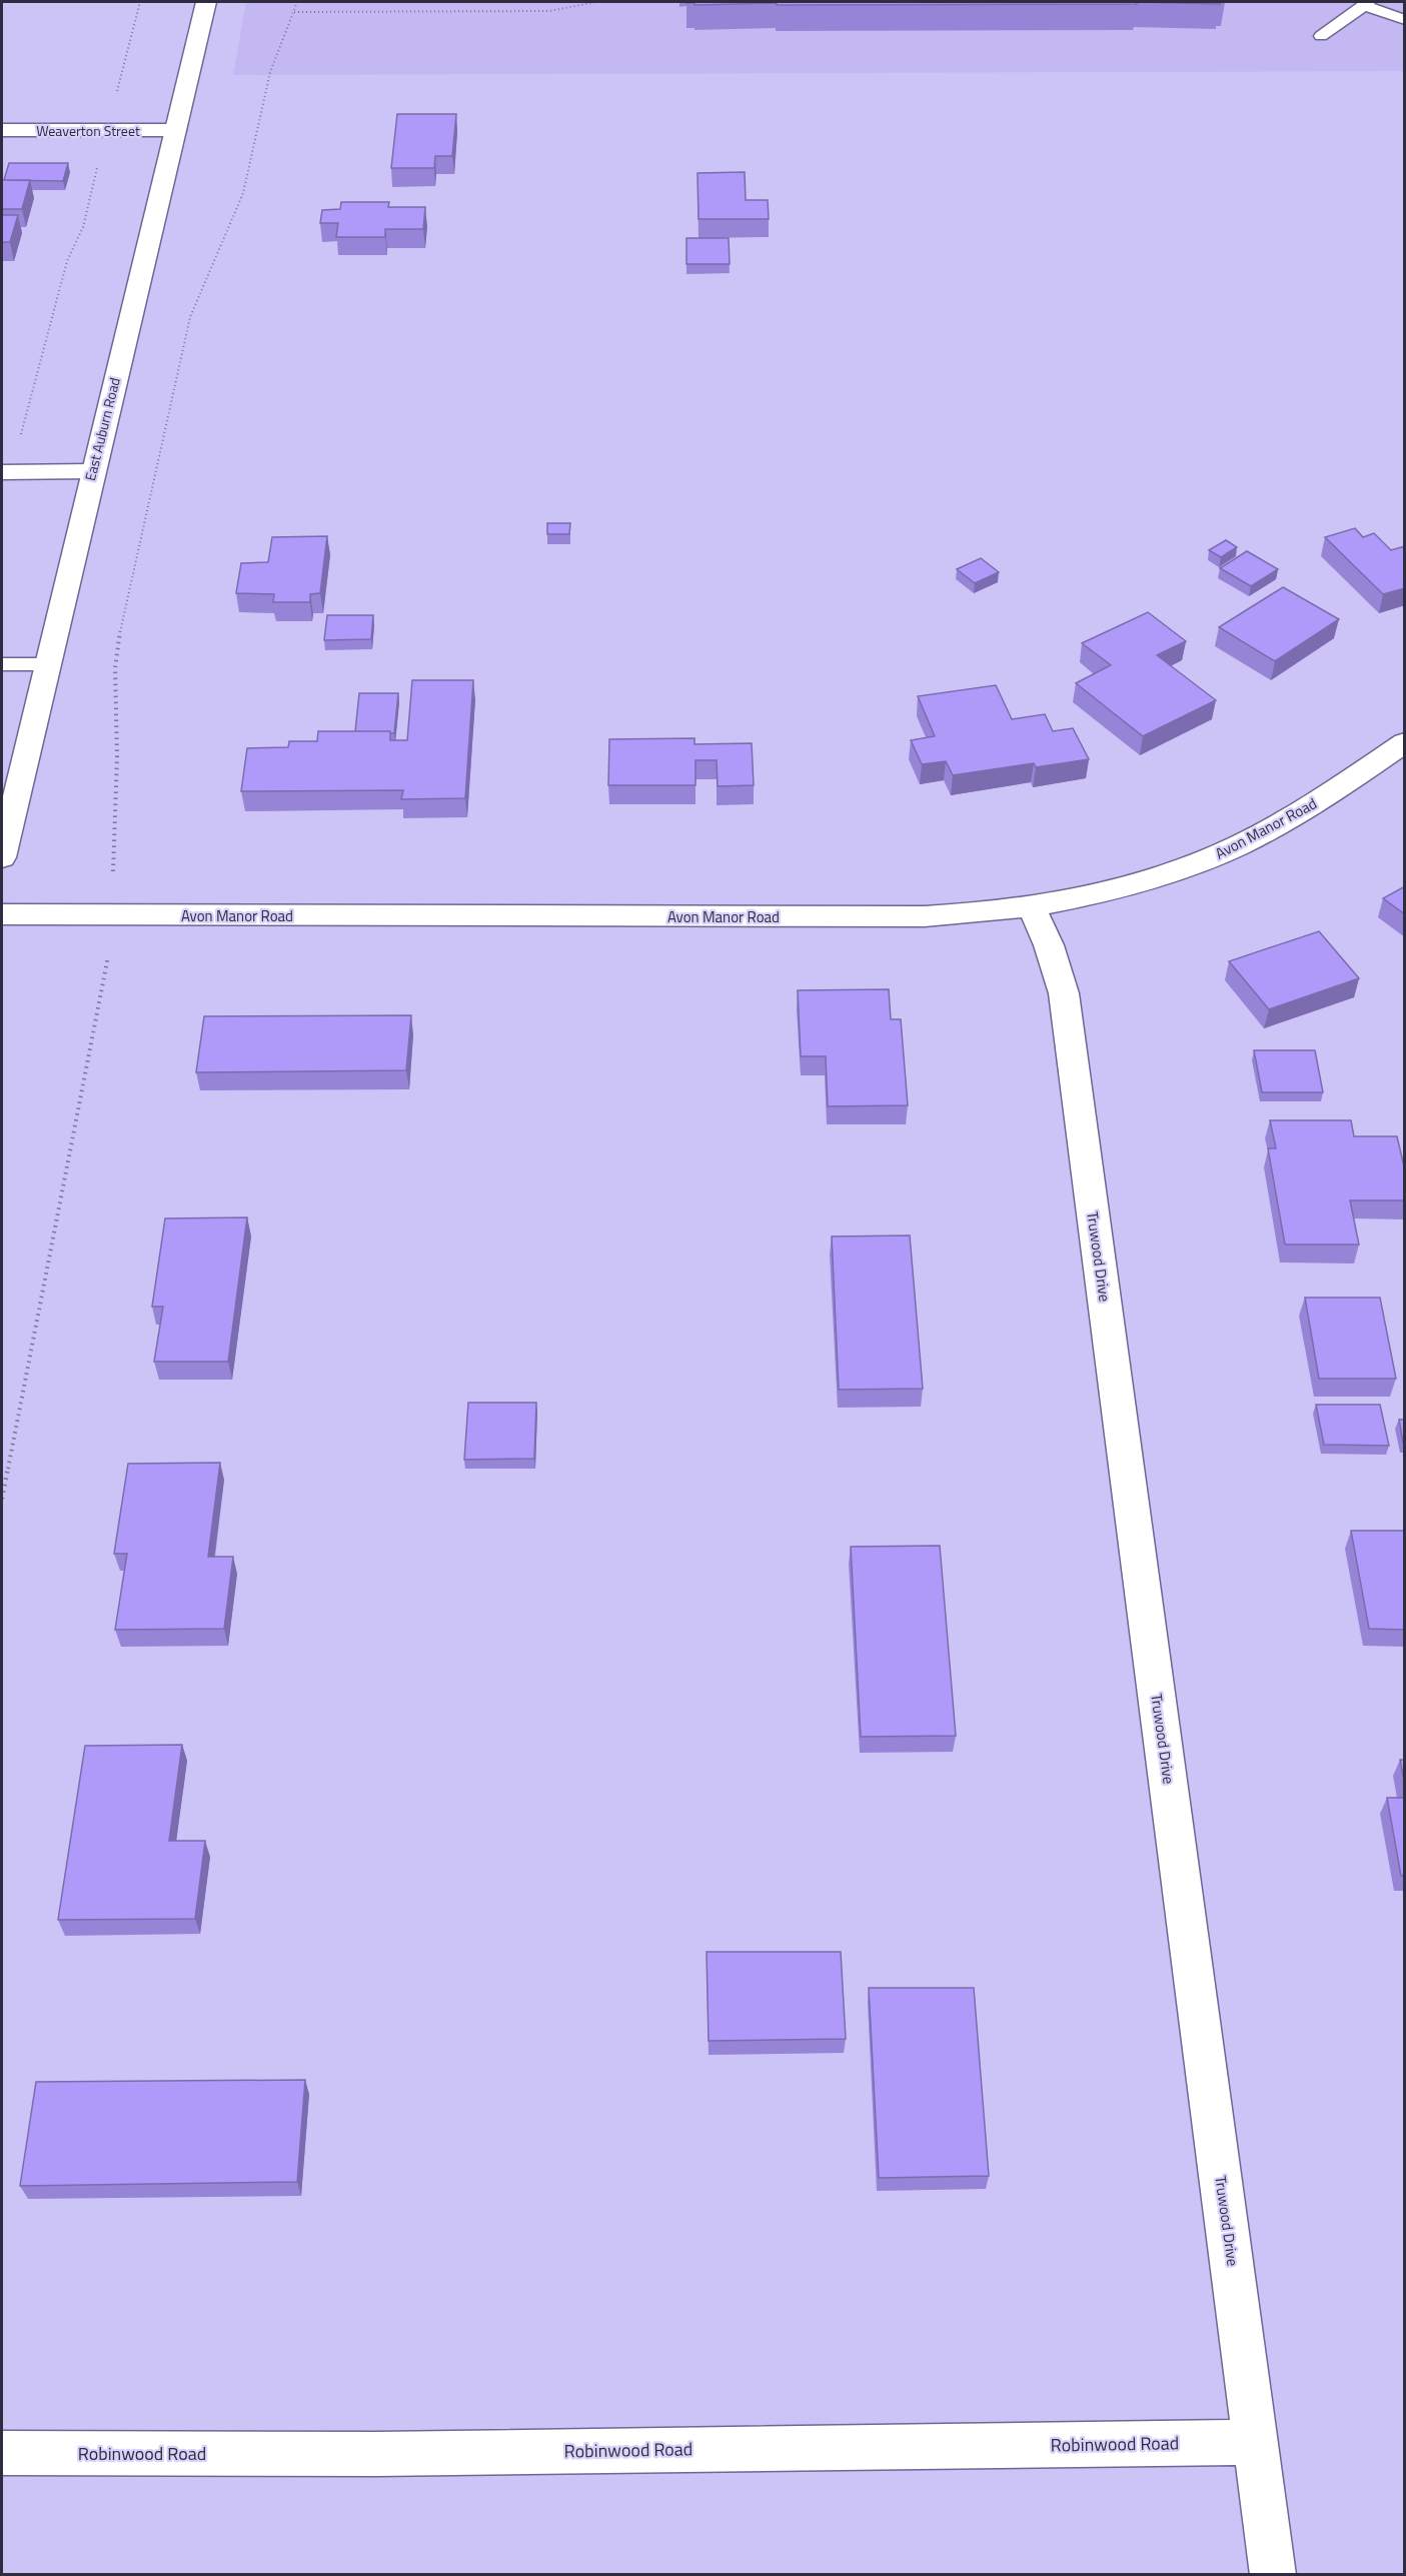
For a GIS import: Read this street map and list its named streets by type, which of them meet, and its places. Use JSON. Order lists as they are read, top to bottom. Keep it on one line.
{"streets":{"street":["Weaverton Street","East Auburn Road","Avon Manor Road","Truwood Drive","Robinwood Road"]},"crossings":[["Weaverton Street","East Auburn Road"],["Avon Manor Road","Truwood Drive"],["Truwood Drive","Robinwood Road"]]}
